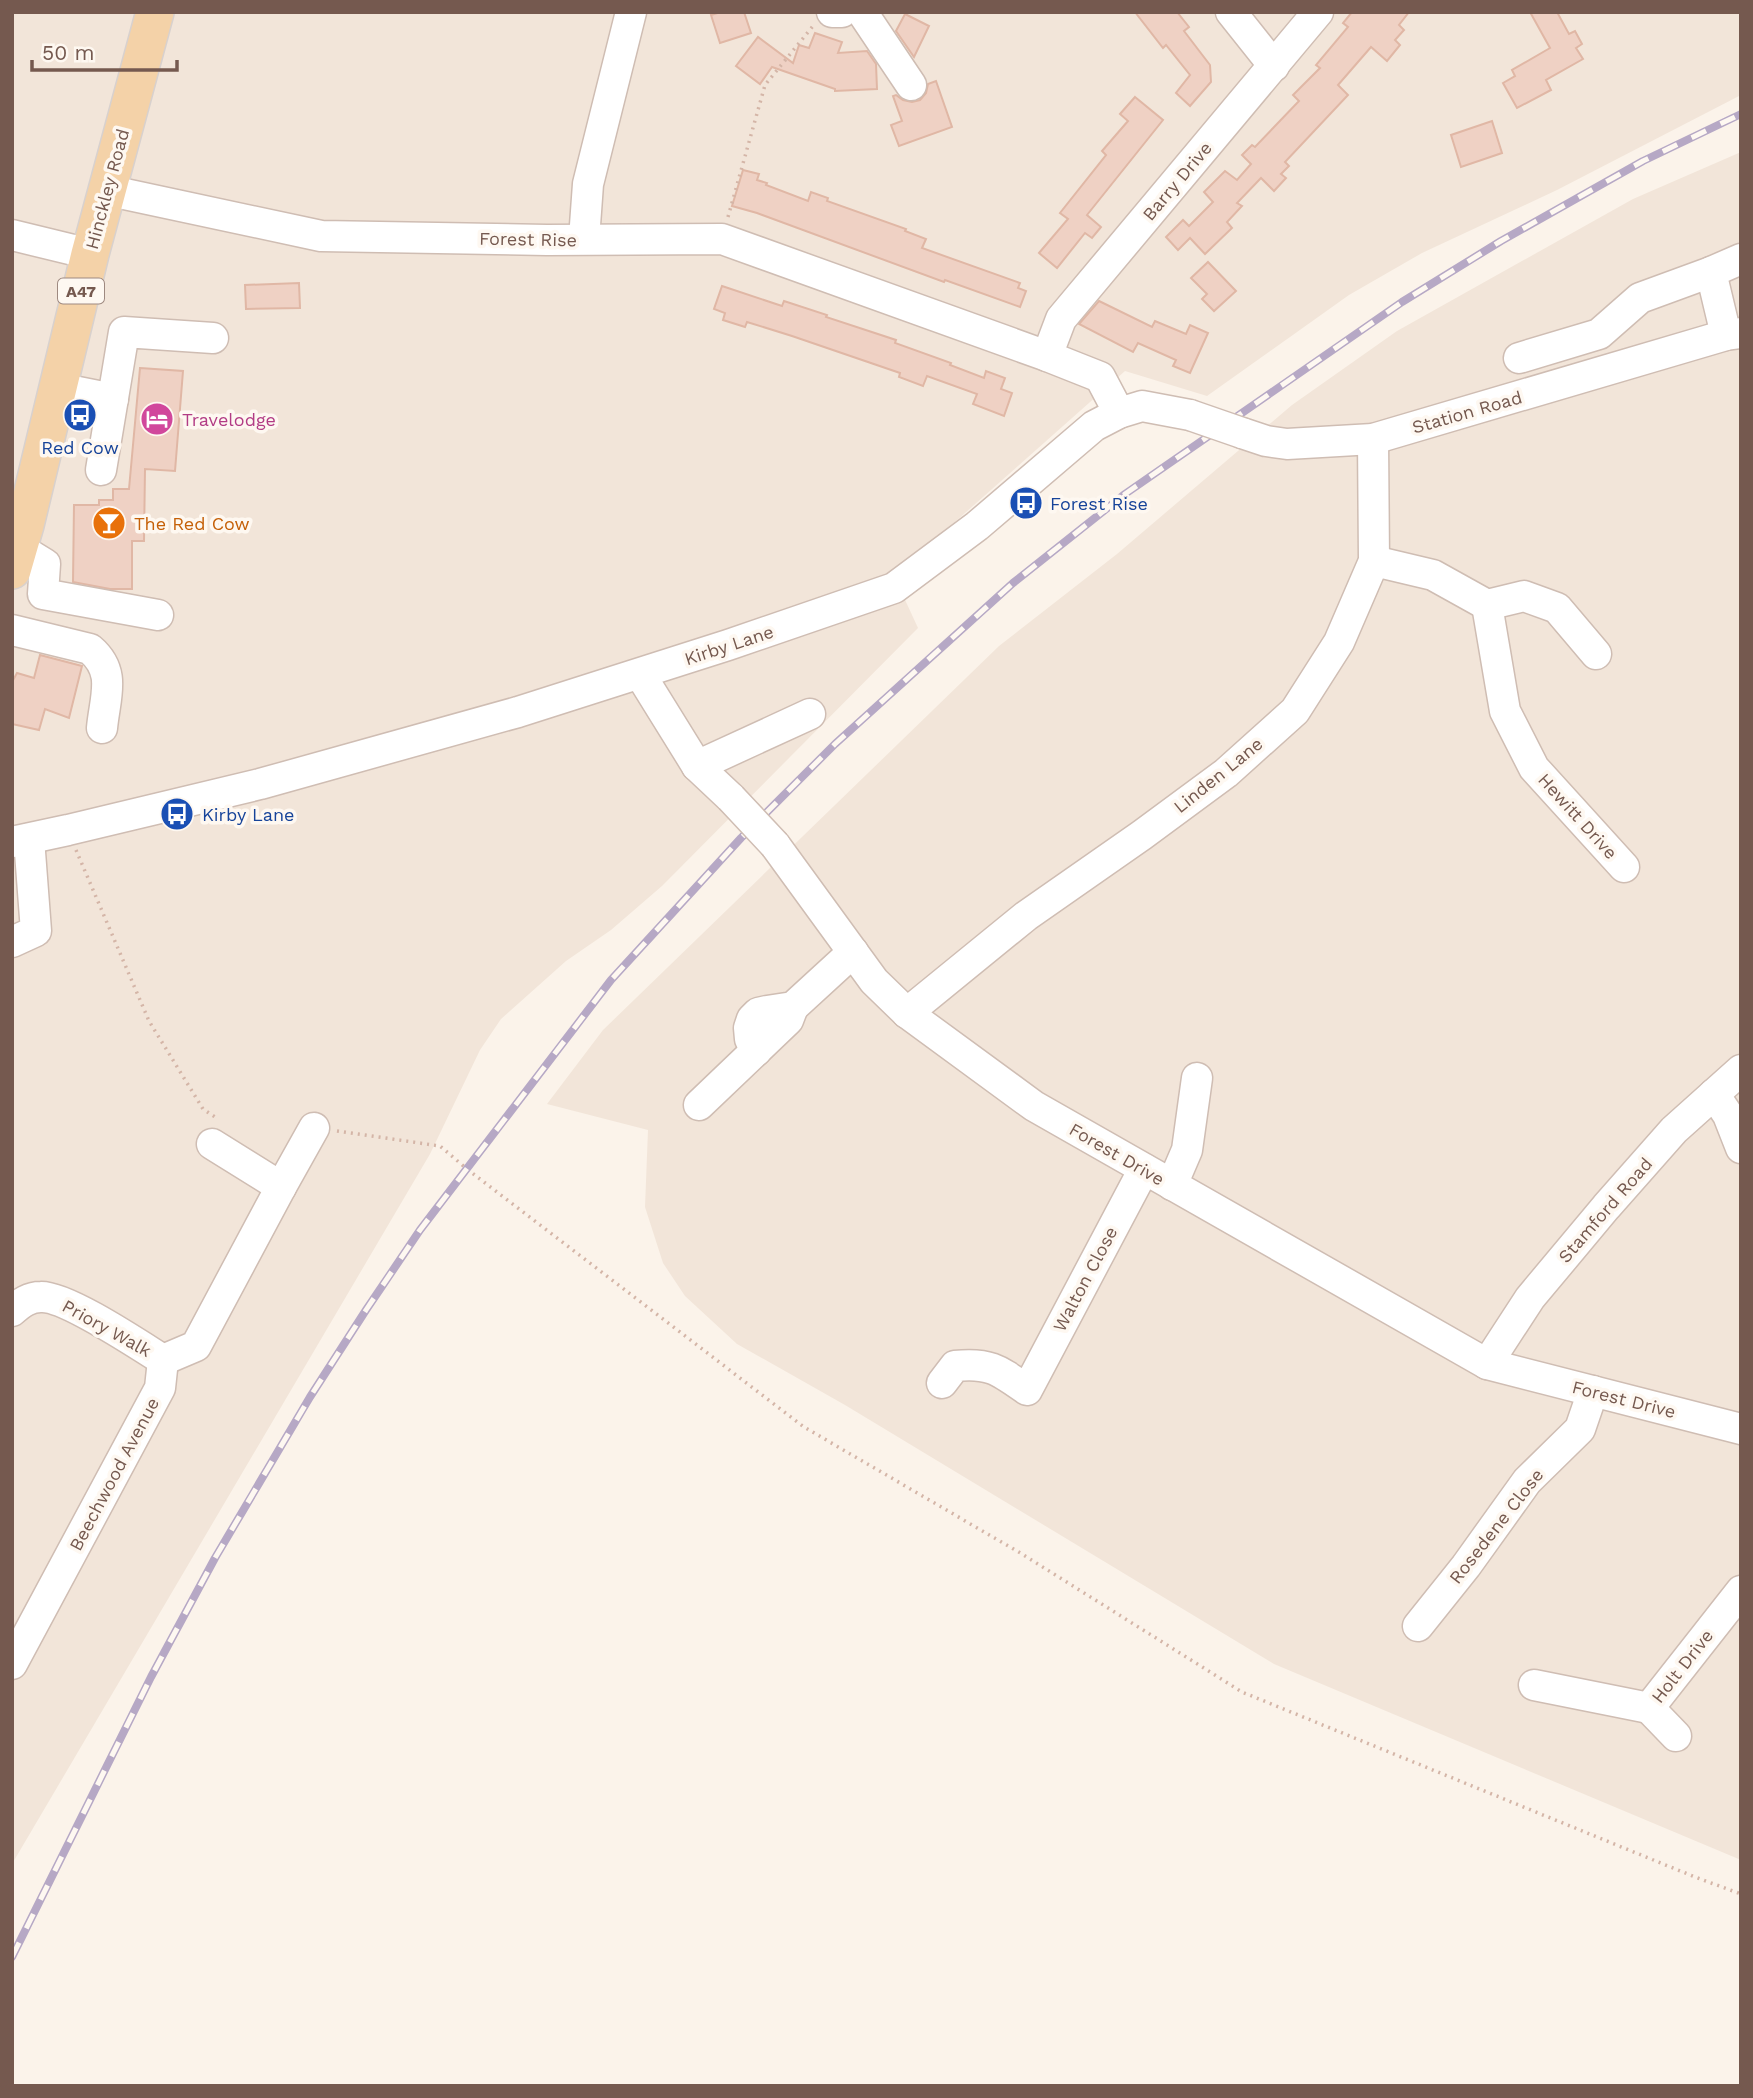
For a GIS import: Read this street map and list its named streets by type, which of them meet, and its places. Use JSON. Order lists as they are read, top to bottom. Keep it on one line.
{"streets":{"main road":["Hinckley Road","A47"],"street":["Barry Drive","Forest Rise","Station Road","Kirby Lane","Linden Lane","Hewitt Drive","Forest Drive","Stamford Road","Walton Close","Priory Walk","Beechwood Avenue","Rosedene Close","Holt Drive"]},"crossings":[["Barry Drive","Forest Rise"],["Hinckley Road","Forest Rise"],["Forest Rise","Kirby Lane"],["Station Road","Kirby Lane"],["Station Road","Linden Lane"],["Kirby Lane","Forest Drive"],["Linden Lane","Forest Drive"],["Forest Drive","Stamford Road"],["Forest Drive","Walton Close"],["Forest Drive","Rosedene Close"],["Priory Walk","Beechwood Avenue"]],"places":{"bus stop":["Red Cow","Forest Rise","Kirby Lane"],"hotel":["Travelodge"],"bar":["The Red Cow"]},"scale_bar":"50 m"}
